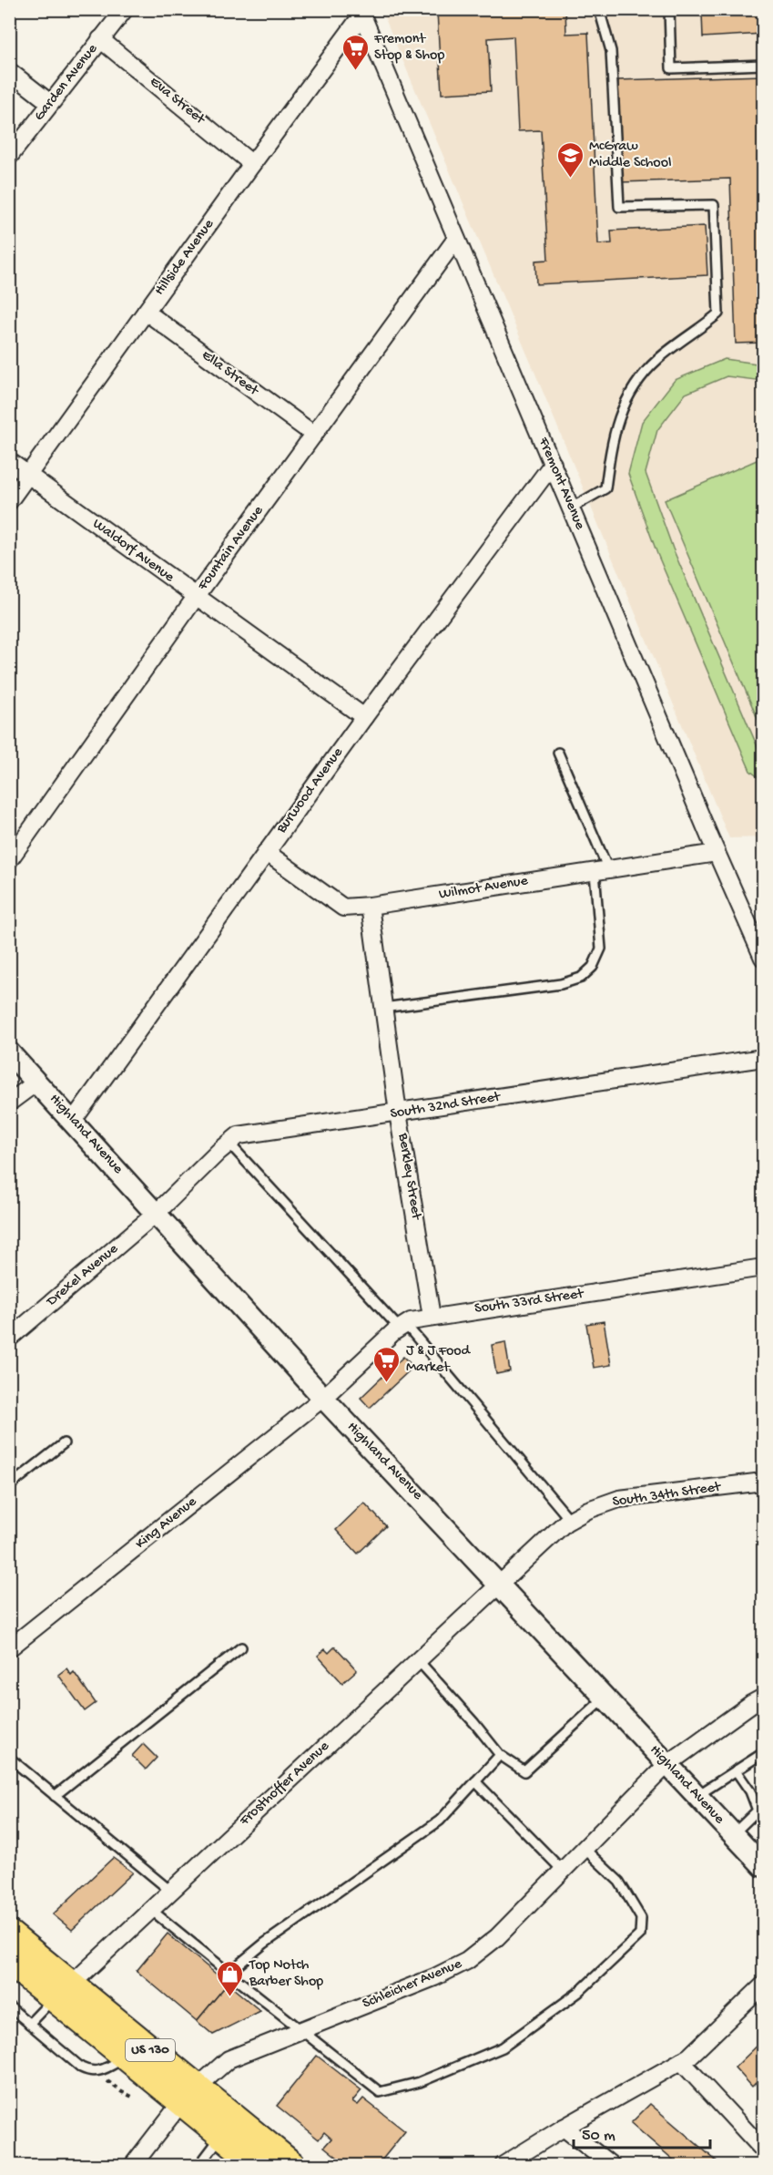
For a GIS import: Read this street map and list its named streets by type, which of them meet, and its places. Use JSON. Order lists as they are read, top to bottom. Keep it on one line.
{"streets":{"highway":["US 130"],"street":["Garden Avenue","Eva Street","Hillside Avenue","Ella Street","Fremont Avenue","Fountain Avenue","Waldorf Avenue","Burwood Avenue","Wilmot Avenue","South 32nd Street","Highland Avenue","Berkley Street","Drexel Avenue","South 33rd Street","South 34th Street","King Avenue","Frosthoffer Avenue","Schleicher Avenue"]},"crossings":[["Garden Avenue","Eva Street"],["Eva Street","Hillside Avenue"],["Hillside Avenue","Ella Street"],["Hillside Avenue","Fremont Avenue"],["Hillside Avenue","Waldorf Avenue"],["Ella Street","Fountain Avenue"],["Fremont Avenue","Fountain Avenue"],["Fremont Avenue","Burwood Avenue"],["Fremont Avenue","Wilmot Avenue"],["Fountain Avenue","Waldorf Avenue"],["Waldorf Avenue","Burwood Avenue"],["Burwood Avenue","Wilmot Avenue"],["Burwood Avenue","Highland Avenue"],["Wilmot Avenue","Berkley Street"],["South 32nd Street","Highland Avenue"],["South 32nd Street","Berkley Street"],["South 32nd Street","Drexel Avenue"],["Highland Avenue","Drexel Avenue"],["Highland Avenue","South 33rd Street"],["Highland Avenue","South 34th Street"],["Highland Avenue","King Avenue"],["Highland Avenue","Frosthoffer Avenue"],["Highland Avenue","Schleicher Avenue"],["Berkley Street","South 33rd Street"],["South 33rd Street","King Avenue"],["South 34th Street","Frosthoffer Avenue"],["Frosthoffer Avenue","US 130"],["Schleicher Avenue","US 130"]],"places":{"supermarket":["Fremont Stop & Shop","J & J Food Market"],"school or university":["McGraw Middle School"],"shop":["Top Notch Barber Shop"]},"scale_bar":"50 m"}
